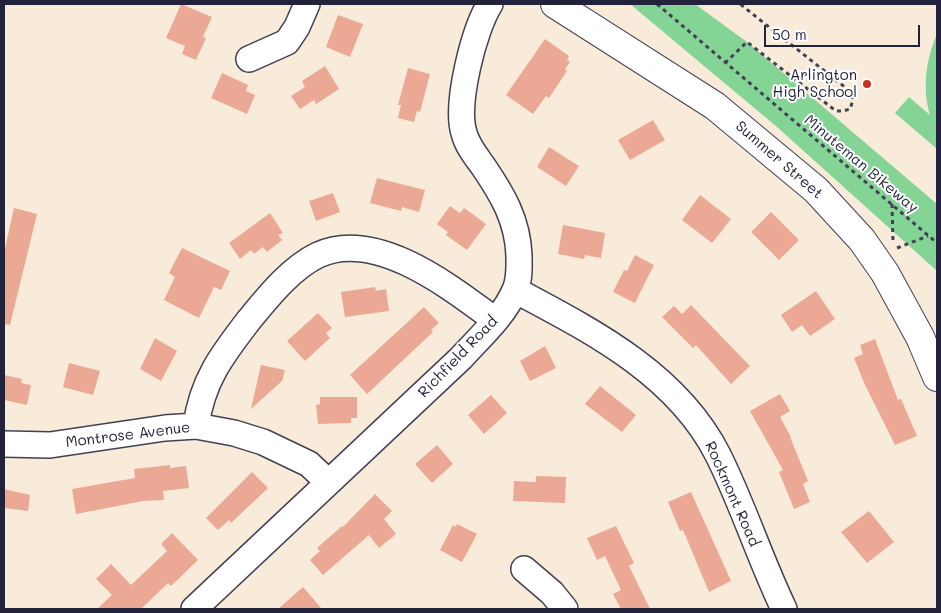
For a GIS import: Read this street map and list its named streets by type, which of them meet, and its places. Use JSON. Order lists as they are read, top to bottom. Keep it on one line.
{"streets":{"main road":["Summer Street"],"street":["Richfield Road","Montrose Avenue","Rockmont Road"],"path":["Minuteman Bikeway"]},"crossings":[["Richfield Road","Montrose Avenue"],["Richfield Road","Rockmont Road"]],"places":["Arlington High School"],"scale_bar":"50 m"}
